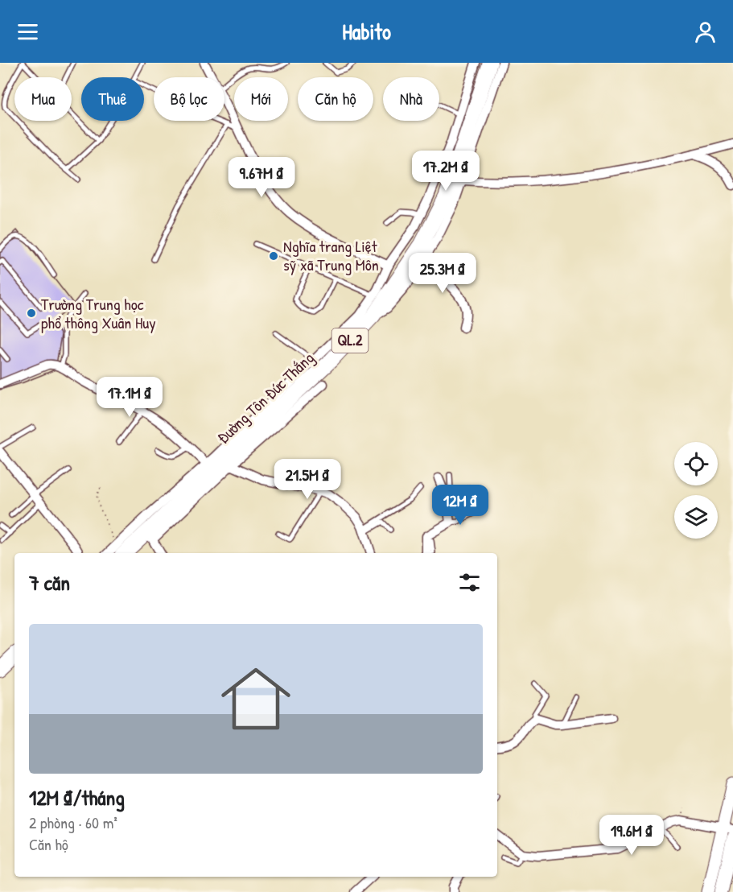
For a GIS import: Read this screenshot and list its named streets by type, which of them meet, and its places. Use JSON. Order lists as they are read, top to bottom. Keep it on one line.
{"streets":{"highway":["QL.2","Đường Tôn Đức Thắng"]},"places":["Nghĩa trang Liệt sỹ xã Trung Môn","Trường Trung học phổ thông Xuân Huy"],"page":{"header":"Habito","chip":["Mua","Thuê","Bộ lọc","Mới","Căn hộ","Nhà"],"price":["17.2M ₫","9.67M ₫","25.3M ₫","17.1M ₫","21.5M ₫","12M ₫","19.6M ₫"],"heading":"7 căn","list":[{"name":"12M ₫/tháng","note":"2 phòng · 60 m² · Căn hộ"}]}}
